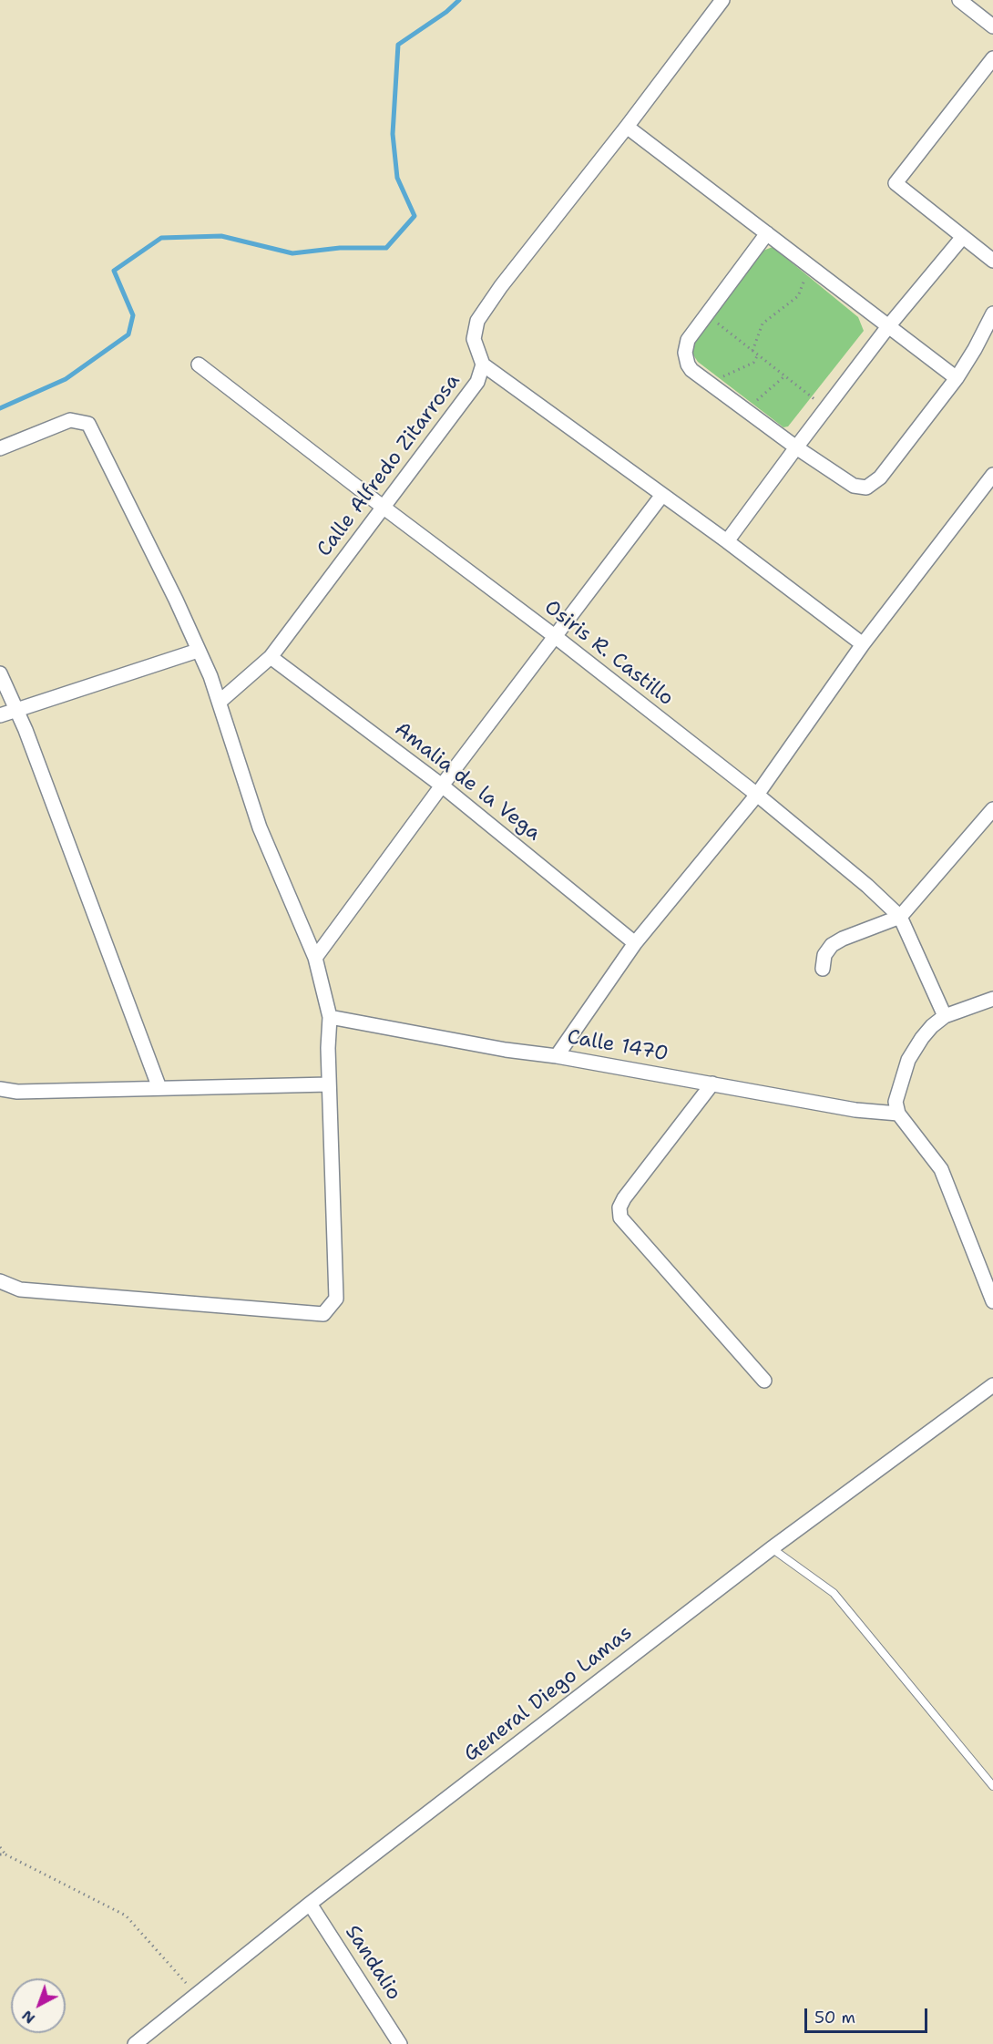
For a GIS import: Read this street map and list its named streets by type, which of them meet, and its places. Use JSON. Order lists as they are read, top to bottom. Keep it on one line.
{"streets":{"street":["Calle Alfredo Zitarrosa","Osiris R. Castillo","Amalia de la Vega","Calle 1470","General Diego Lamas","Sandalio"]},"crossings":[["Calle Alfredo Zitarrosa","Osiris R. Castillo"],["Calle Alfredo Zitarrosa","Amalia de la Vega"],["General Diego Lamas","Sandalio"]],"scale_bar":"50 m","north":"bottom left"}
